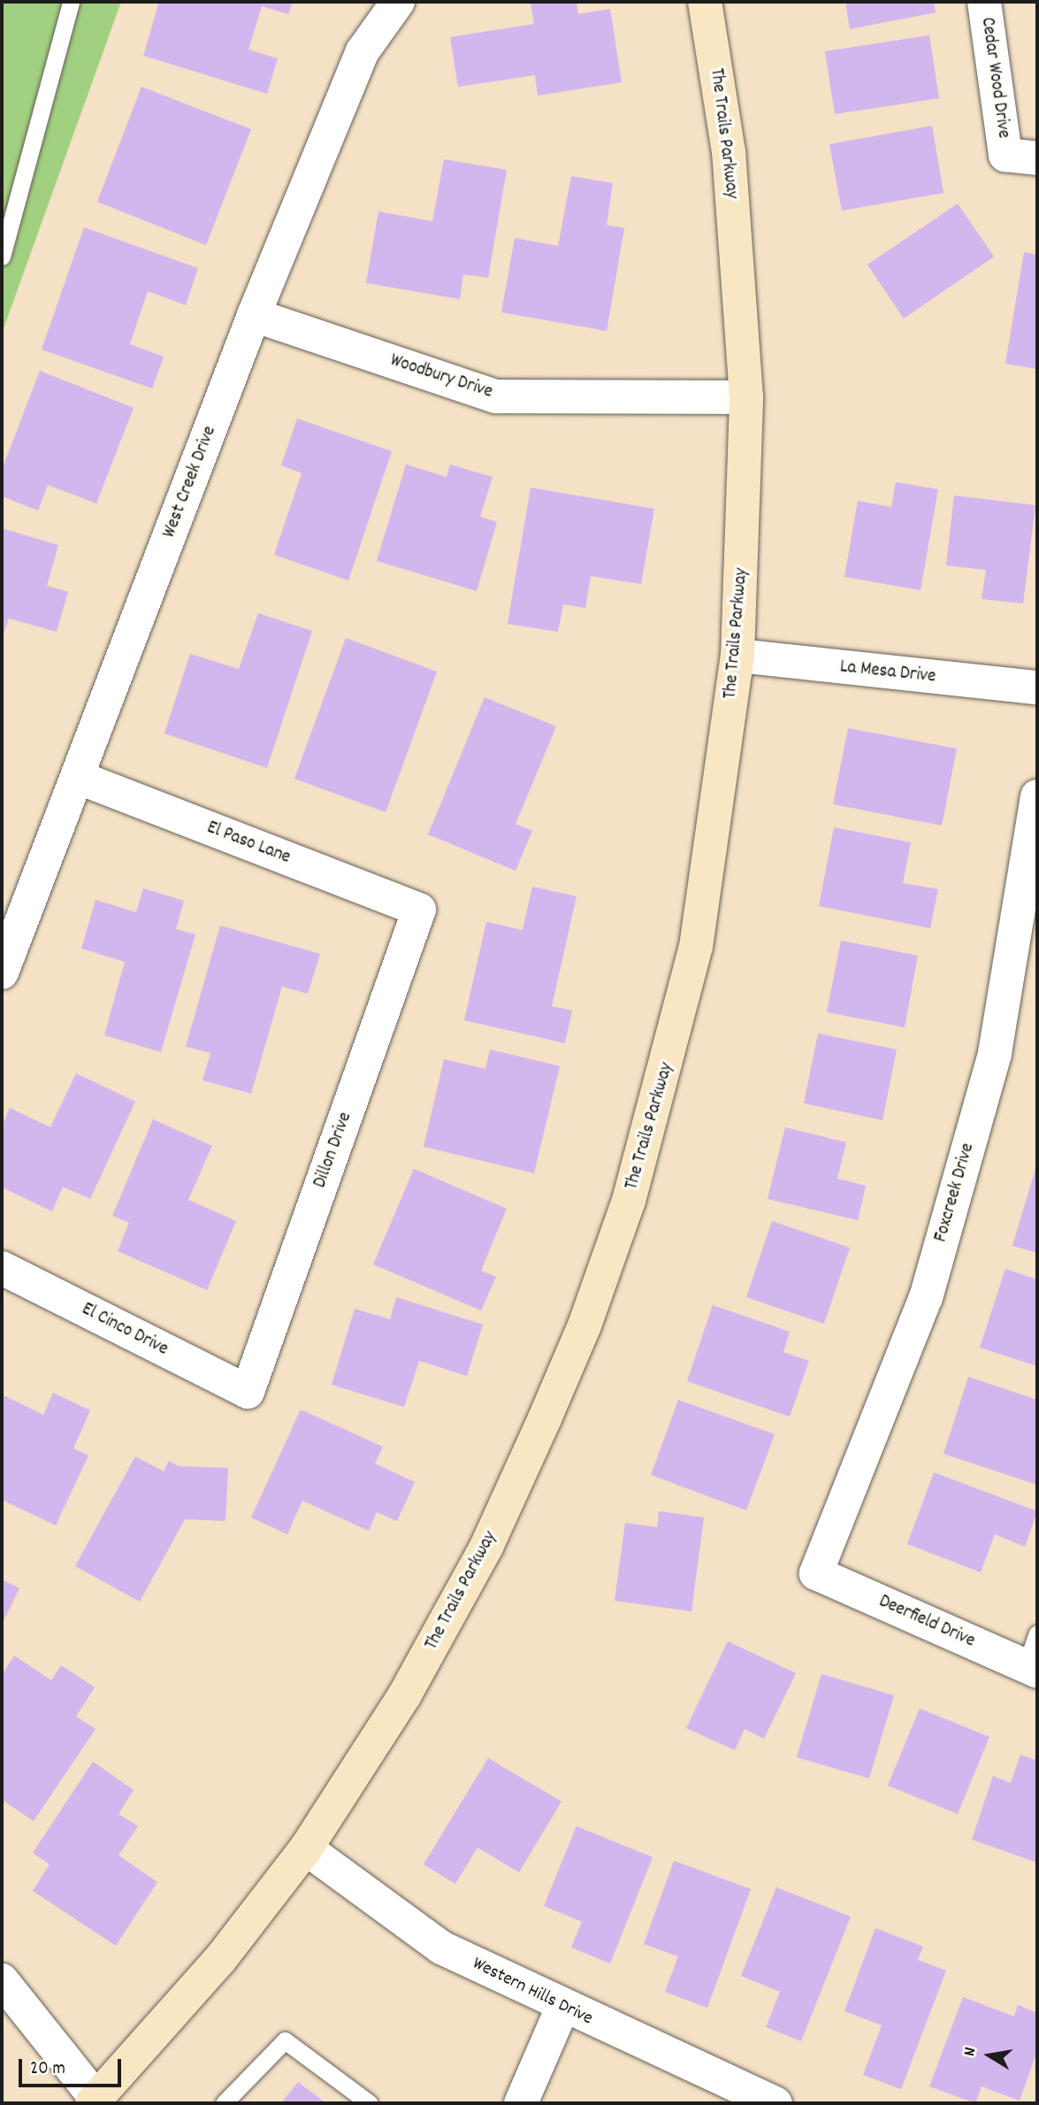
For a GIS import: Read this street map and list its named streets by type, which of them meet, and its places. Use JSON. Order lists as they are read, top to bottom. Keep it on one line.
{"streets":{"street":["Cedar Wood Drive","The Trails Parkway","Woodbury Drive","West Creek Drive","La Mesa Drive","El Paso Lane","Dillon Drive","Foxcreek Drive","El Cinco Drive","Deerfield Drive","Western Hills Drive"]},"crossings":[["The Trails Parkway","Woodbury Drive"],["The Trails Parkway","La Mesa Drive"],["The Trails Parkway","Western Hills Drive"],["Woodbury Drive","West Creek Drive"],["West Creek Drive","El Paso Lane"],["El Paso Lane","Dillon Drive"],["Dillon Drive","El Cinco Drive"],["Foxcreek Drive","Deerfield Drive"]],"scale_bar":"20 m","north":"left"}
